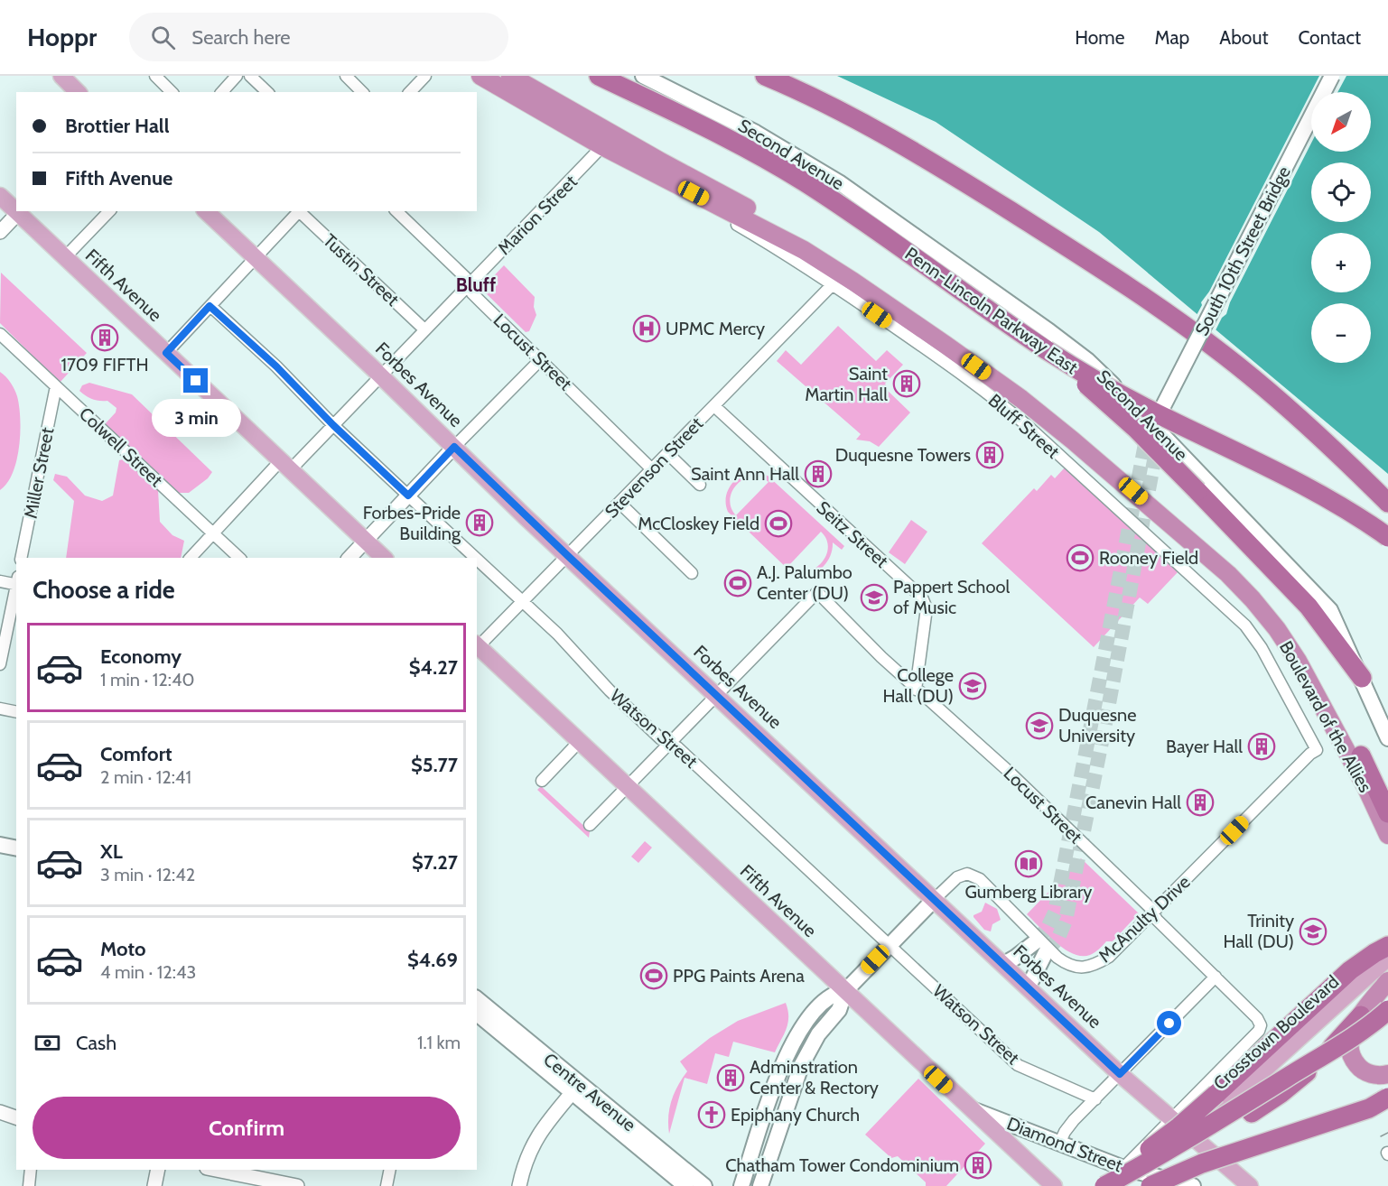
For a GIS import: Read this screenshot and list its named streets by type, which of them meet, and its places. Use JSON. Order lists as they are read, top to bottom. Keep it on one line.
{"streets":{"highway":["Penn-Lincoln Parkway East","Boulevard of the Allies"],"main road":["Second Avenue","South 10th Street Bridge","Fifth Avenue","Forbes Avenue","Crosstown Boulevard","Centre Avenue","Diamond Street"],"street":["Marion Street","Tustin Street","Locust Street","Bluff Street","Colwell Street","Stevenson Street","Miller Street","Seitz Street","Watson Street","McAnulty Drive"]},"crossings":[["Second Avenue","South 10th Street Bridge"],["Marion Street","Tustin Street"],["Marion Street","Fifth Avenue"],["Marion Street","Locust Street"],["Marion Street","Forbes Avenue"],["Marion Street","Bluff Street"],["Marion Street","Colwell Street"],["Marion Street","Boulevard of the Allies"],["Marion Street","Watson Street"],["Fifth Avenue","Stevenson Street"],["Fifth Avenue","Diamond Street"],["Locust Street","Forbes Avenue"],["Locust Street","Stevenson Street"],["Locust Street","Seitz Street"],["Locust Street","McAnulty Drive"],["Forbes Avenue","Stevenson Street"],["Forbes Avenue","McAnulty Drive"],["Forbes Avenue","Crosstown Boulevard"],["Bluff Street","Stevenson Street"],["Bluff Street","Boulevard of the Allies"],["Bluff Street","McAnulty Drive"],["Colwell Street","Miller Street"],["Stevenson Street","Seitz Street"],["Stevenson Street","Watson Street"]],"districts":["Bluff"],"places":{"hospital":["UPMC Mercy"],"building":["1709 FIFTH","Saint Martin Hall","Duquesne Towers","Saint Ann Hall","Forbes-Pride Building","Bayer Hall","Canevin Hall","Adminstration Center & Rectory","Chatham Tower Condominium"],"sports":["McCloskey Field","Rooney Field","A.J. Palumbo Center (DU)","PPG Paints Arena"],"school or university":["Pappert School of Music","College Hall (DU)","Duquesne University","Trinity Hall (DU)"],"library":["Gumberg Library"],"church":["Epiphany Church"]},"north":"bottom left","page":{"header":"Hoppr","search":"Search here","nav":["Home","Map","About","Contact"],"map_buttons":["+","−"],"banner":["Brottier Hall","Fifth Avenue"],"bubble":"3 min","heading":"Choose a ride","list":[{"name":"Economy","note":"1 min · 12:40","value":"$4.27"},{"name":"Comfort","note":"2 min · 12:41","value":"$5.77"},{"name":"XL","note":"3 min · 12:42","value":"$7.27"},{"name":"Moto","note":"4 min · 12:43","value":"$4.69"}],"pay":["Cash","1.1 km"],"buttons":"Confirm"}}
